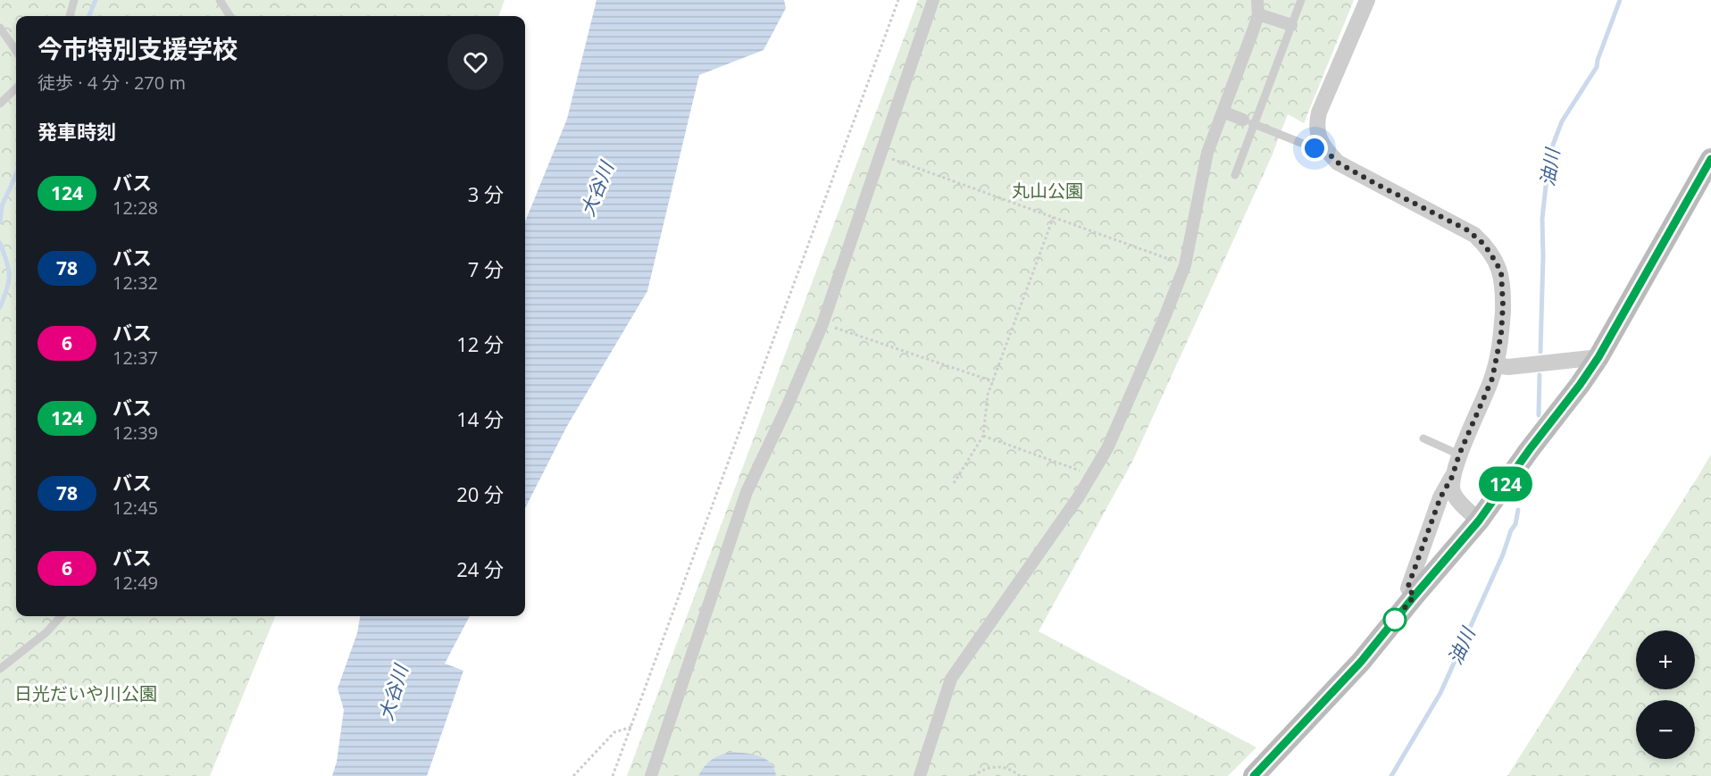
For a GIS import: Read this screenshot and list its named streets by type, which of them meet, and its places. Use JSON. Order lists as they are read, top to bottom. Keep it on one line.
{"water":["油川","大谷川"],"parks":["丸山公園","日光だいや川公園"],"lines":["bus line 124"],"page":{"on_map":"124","heading":[["今市特別支援学校","徒歩 · 4 分 · 270 m"],"発車時刻"],"list":[{"mark":"124","name":"バス","note":"12:28","value":"3 分"},{"mark":"78","name":"バス","note":"12:32","value":"7 分"},{"mark":"6","name":"バス","note":"12:37","value":"12 分"},{"mark":"124","name":"バス","note":"12:39","value":"14 分"},{"mark":"78","name":"バス","note":"12:45","value":"20 分"},{"mark":"6","name":"バス","note":"12:49","value":"24 分"}],"map_buttons":["+","−"]}}
